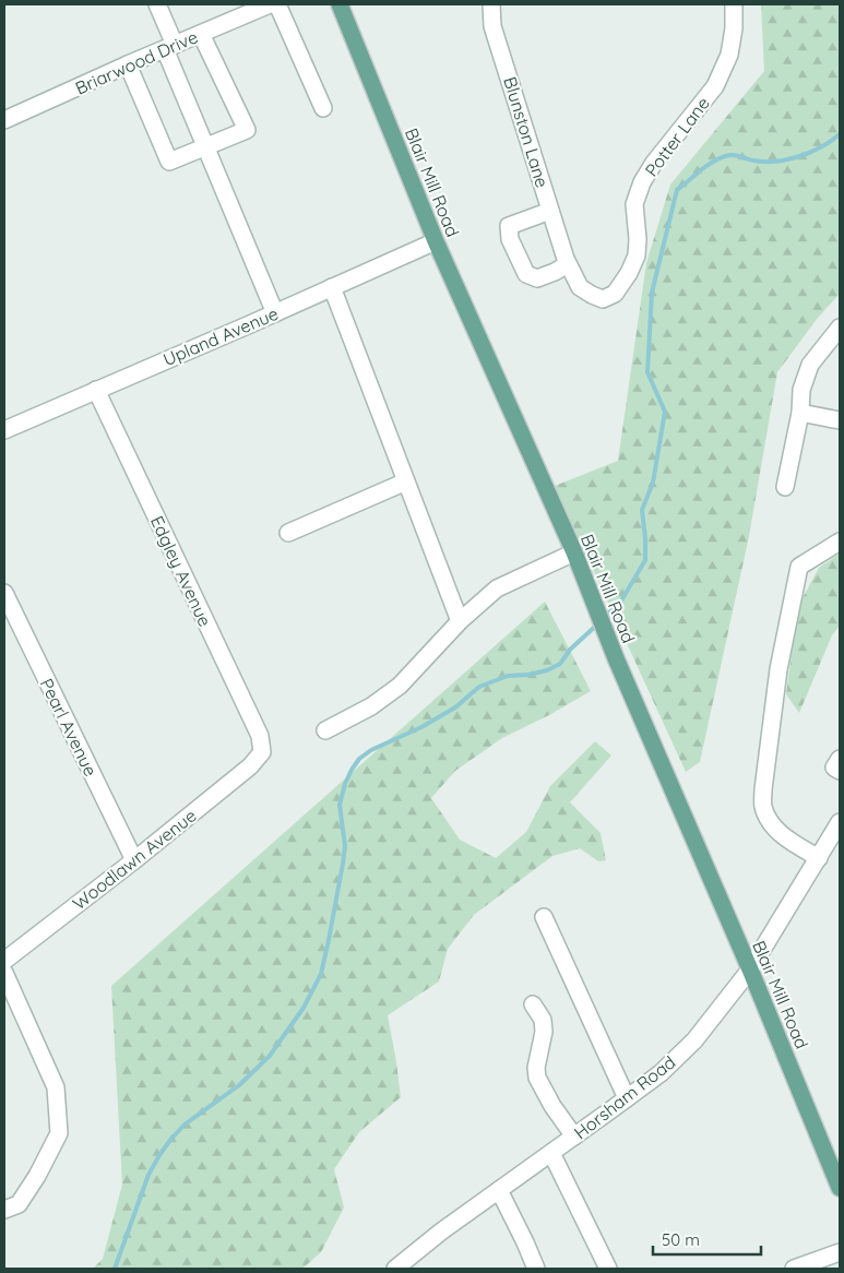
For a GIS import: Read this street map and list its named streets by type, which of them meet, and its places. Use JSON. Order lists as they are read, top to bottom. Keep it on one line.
{"streets":{"main road":["Blair Mill Road"],"street":["Briarwood Drive","Blunston Lane","Potter Lane","Upland Avenue","Edgley Avenue","Pearl Avenue","Woodlawn Avenue","Horsham Road"]},"crossings":[["Blunston Lane","Potter Lane"],["Blair Mill Road","Upland Avenue"],["Blair Mill Road","Horsham Road"],["Upland Avenue","Edgley Avenue"],["Edgley Avenue","Woodlawn Avenue"],["Pearl Avenue","Woodlawn Avenue"]],"scale_bar":"50 m"}
